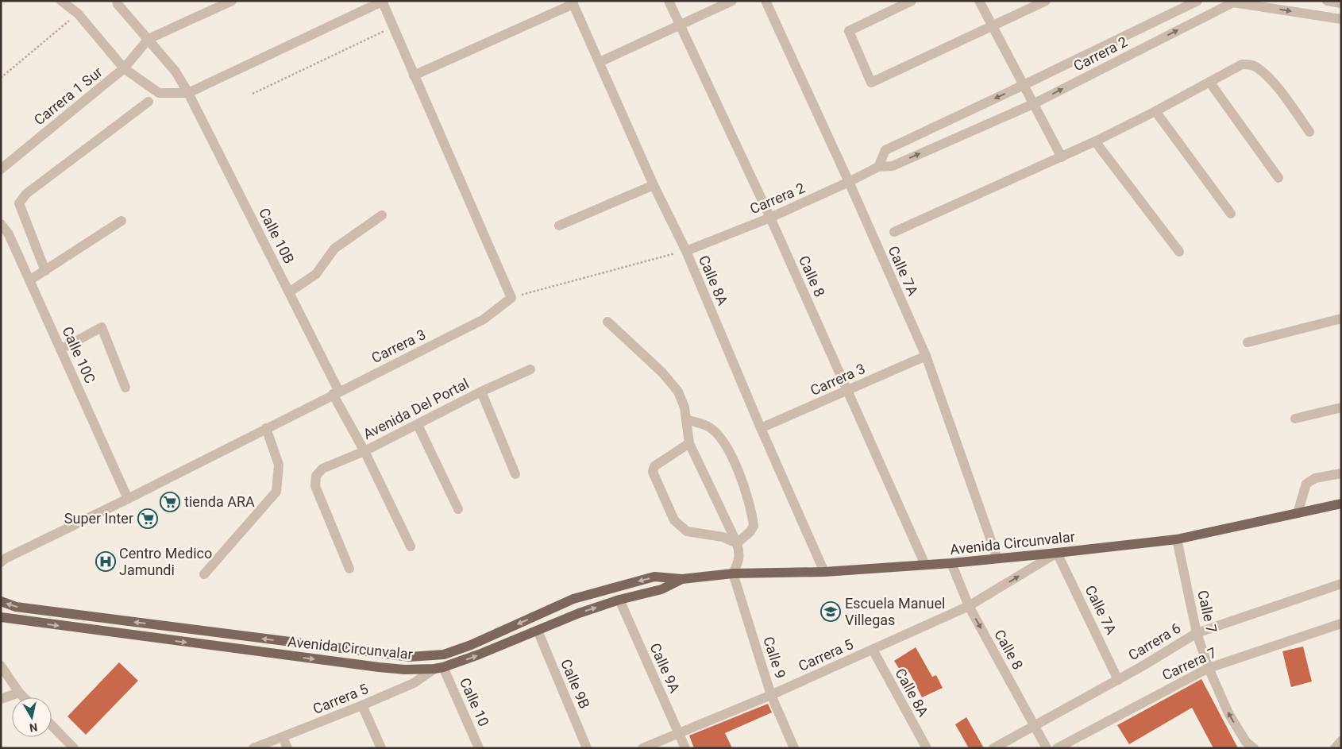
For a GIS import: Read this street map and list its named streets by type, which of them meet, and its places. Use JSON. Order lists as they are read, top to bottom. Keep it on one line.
{"streets":{"main road":["Avenida Circunvalar"],"street":["Carrera 2","Carrera 1 Sur","Calle 10B","Calle 7A","Calle 8","Calle 8A","Carrera 3","Calle 10C","Avenida Del Portal","Calle 7","Carrera 6","Carrera 5","Calle 9","Carrera 7","Calle 9A","Calle 9B","Calle 10"]},"crossings":[["Carrera 2","Calle 7A"],["Carrera 2","Calle 8"],["Carrera 2","Calle 8A"],["Carrera 1 Sur","Calle 10B"],["Calle 10B","Carrera 3"],["Calle 10B","Avenida Del Portal"],["Calle 7A","Carrera 3"],["Calle 7A","Avenida Circunvalar"],["Calle 7A","Carrera 6"],["Calle 7A","Carrera 5"],["Calle 8","Carrera 3"],["Calle 8","Avenida Circunvalar"],["Calle 8","Carrera 6"],["Calle 8","Carrera 5"],["Calle 8A","Carrera 3"],["Calle 8A","Avenida Circunvalar"],["Calle 8A","Carrera 5"],["Carrera 3","Calle 10C"],["Avenida Circunvalar","Calle 7"],["Avenida Circunvalar","Carrera 5"],["Avenida Circunvalar","Calle 9"],["Avenida Circunvalar","Calle 9A"],["Avenida Circunvalar","Calle 9B"],["Avenida Circunvalar","Calle 10"],["Calle 7","Carrera 6"],["Calle 7","Carrera 7"],["Carrera 5","Calle 9"],["Carrera 5","Calle 9A"],["Carrera 5","Calle 10"]],"one_way":["Calle 7"],"places":{"supermarket":["tienda ARA","Super Inter"],"hospital":["Centro Medico Jamundi"],"school or university":["Escuela Manuel Villegas"]},"north":"bottom"}
